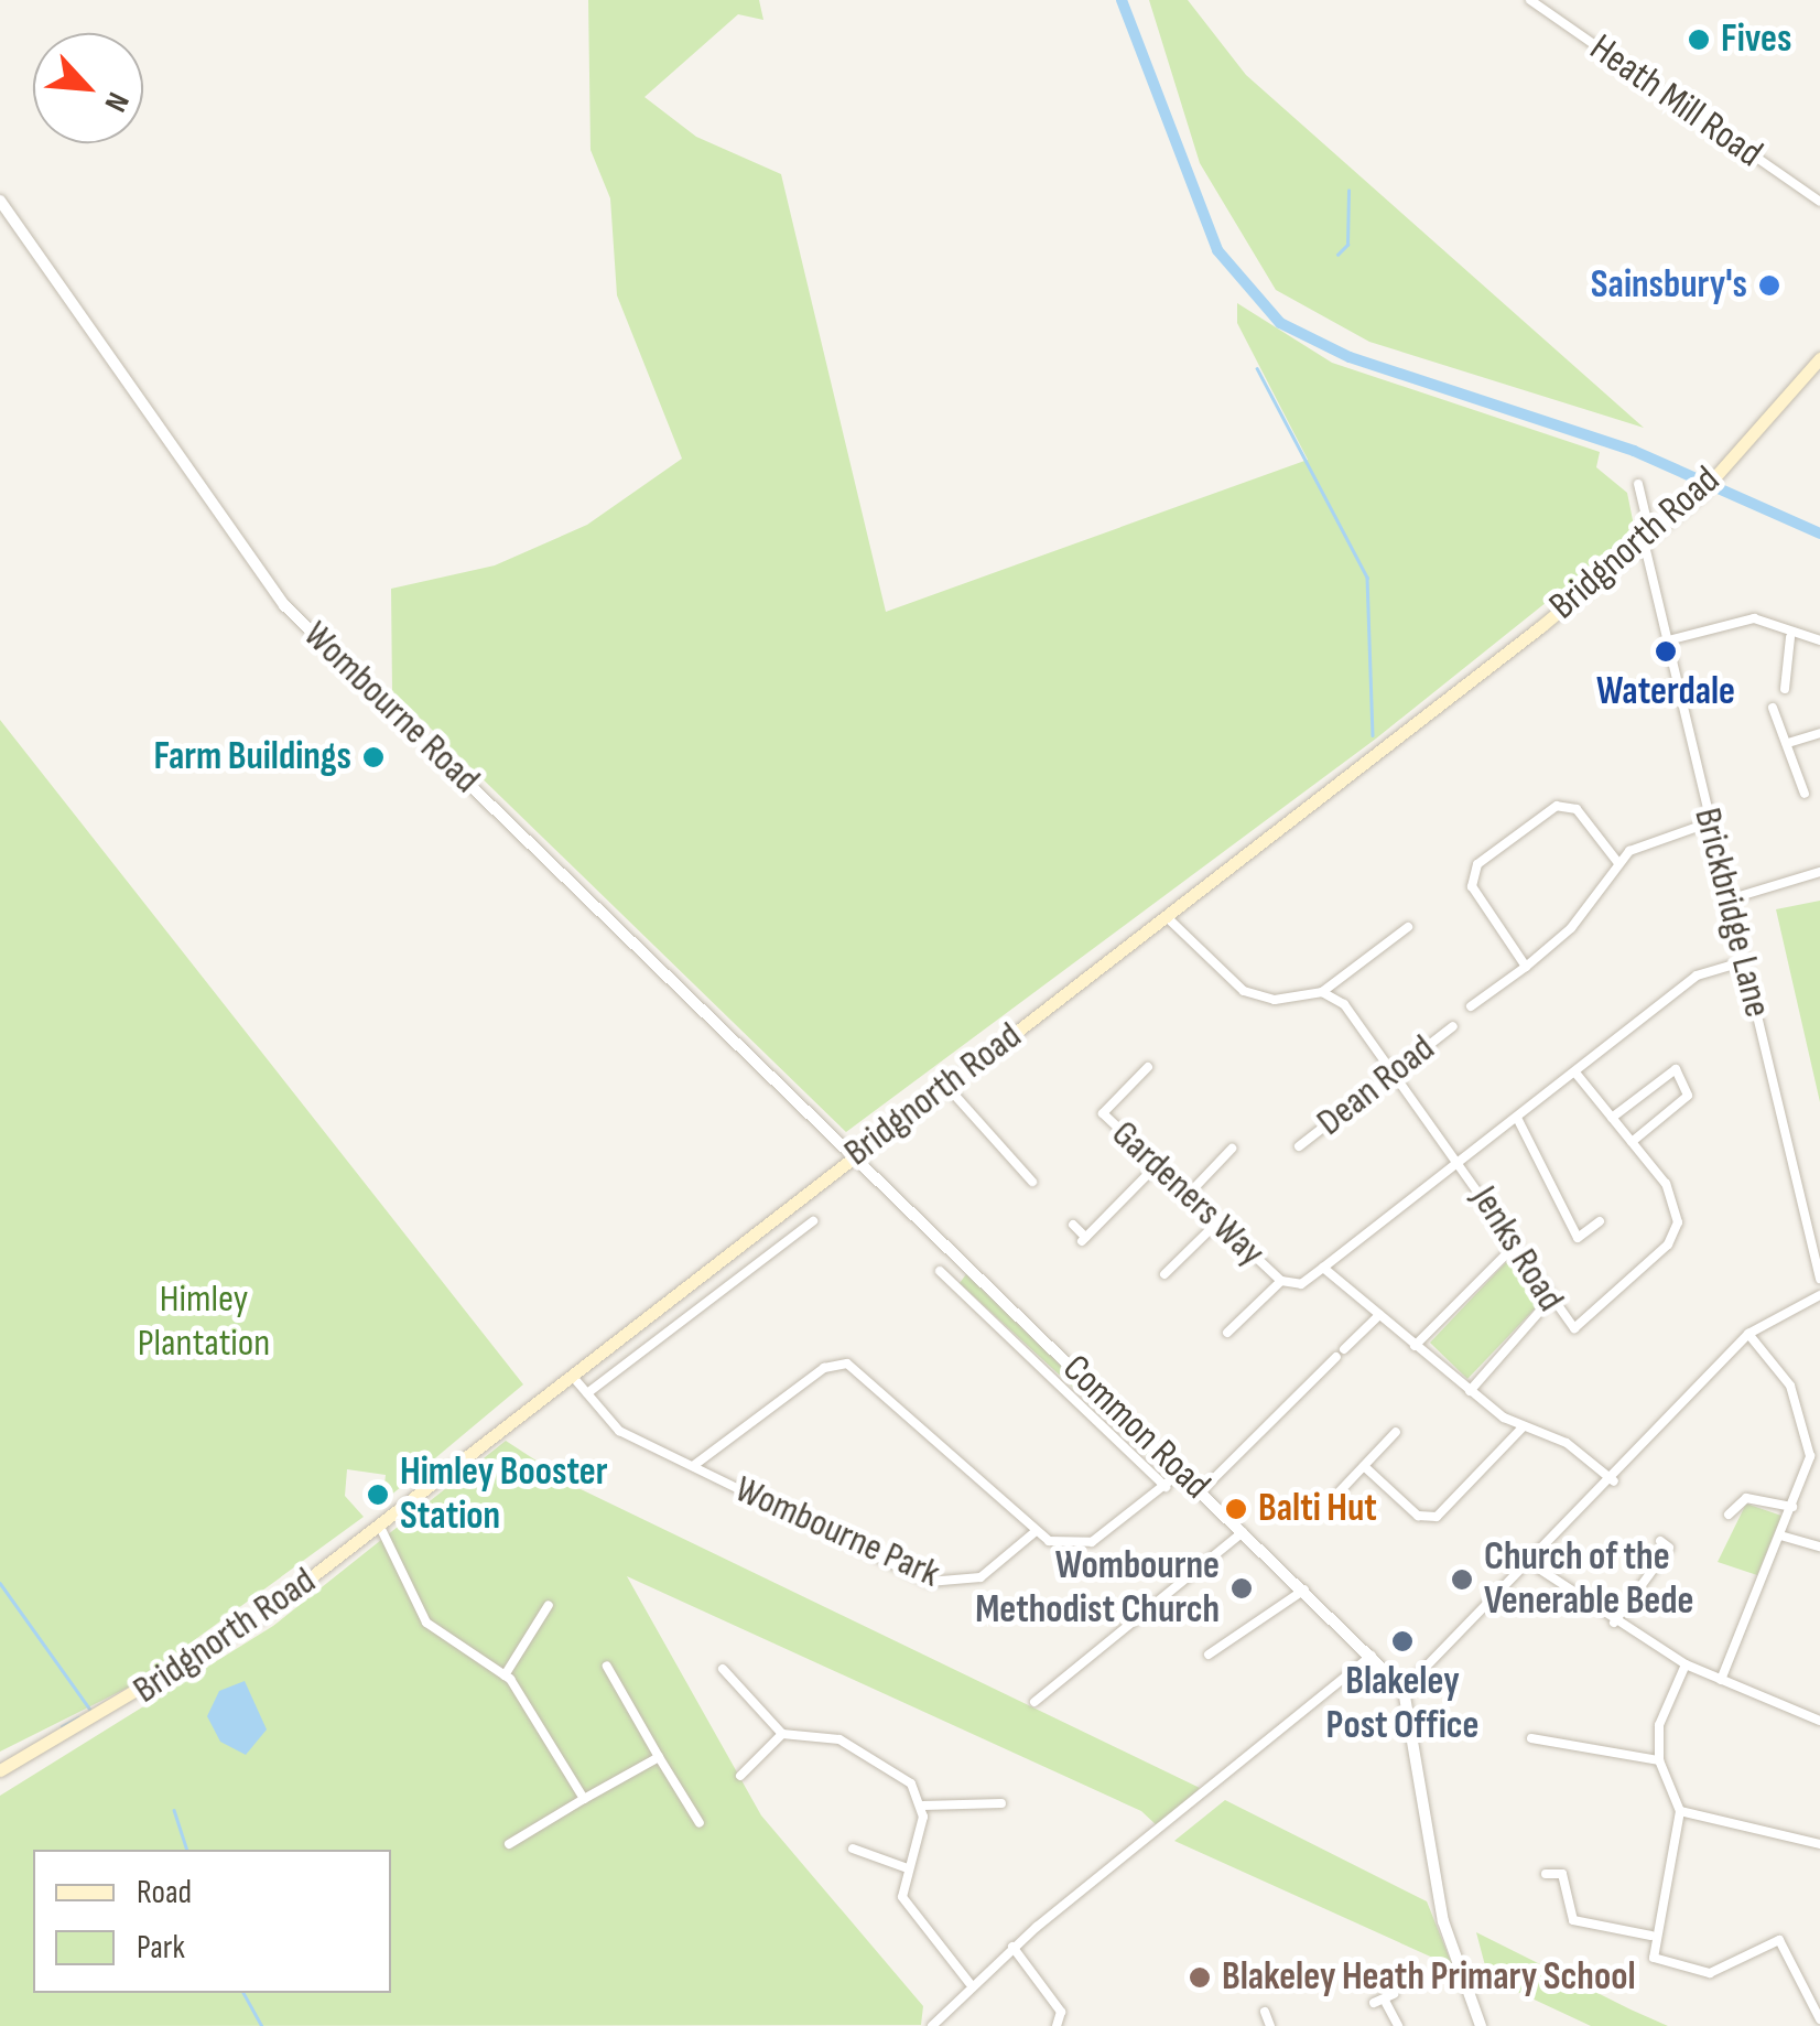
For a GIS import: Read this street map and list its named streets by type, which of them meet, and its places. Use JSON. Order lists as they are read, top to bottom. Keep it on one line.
{"streets":{"main road":["Bridgnorth Road"],"street":["Heath Mill Road","Wombourne Road","Brickbridge Lane","Dean Road","Gardeners Way","Jenks Road","Common Road","Wombourne Park"]},"crossings":[["Bridgnorth Road","Wombourne Road"],["Bridgnorth Road","Brickbridge Lane"],["Bridgnorth Road","Common Road"],["Bridgnorth Road","Wombourne Park"],["Wombourne Road","Common Road"],["Dean Road","Jenks Road"]],"parks":["Himley Plantation"],"places":["Fives","Sainsbury's","Waterdale","Farm Buildings","Himley Booster Station","Balti Hut","Church of the Venerable Bede","Wombourne Methodist Church","Blakeley Post Office","Blakeley Heath Primary School"],"legend":["Road","Park"],"north":"bottom right"}
